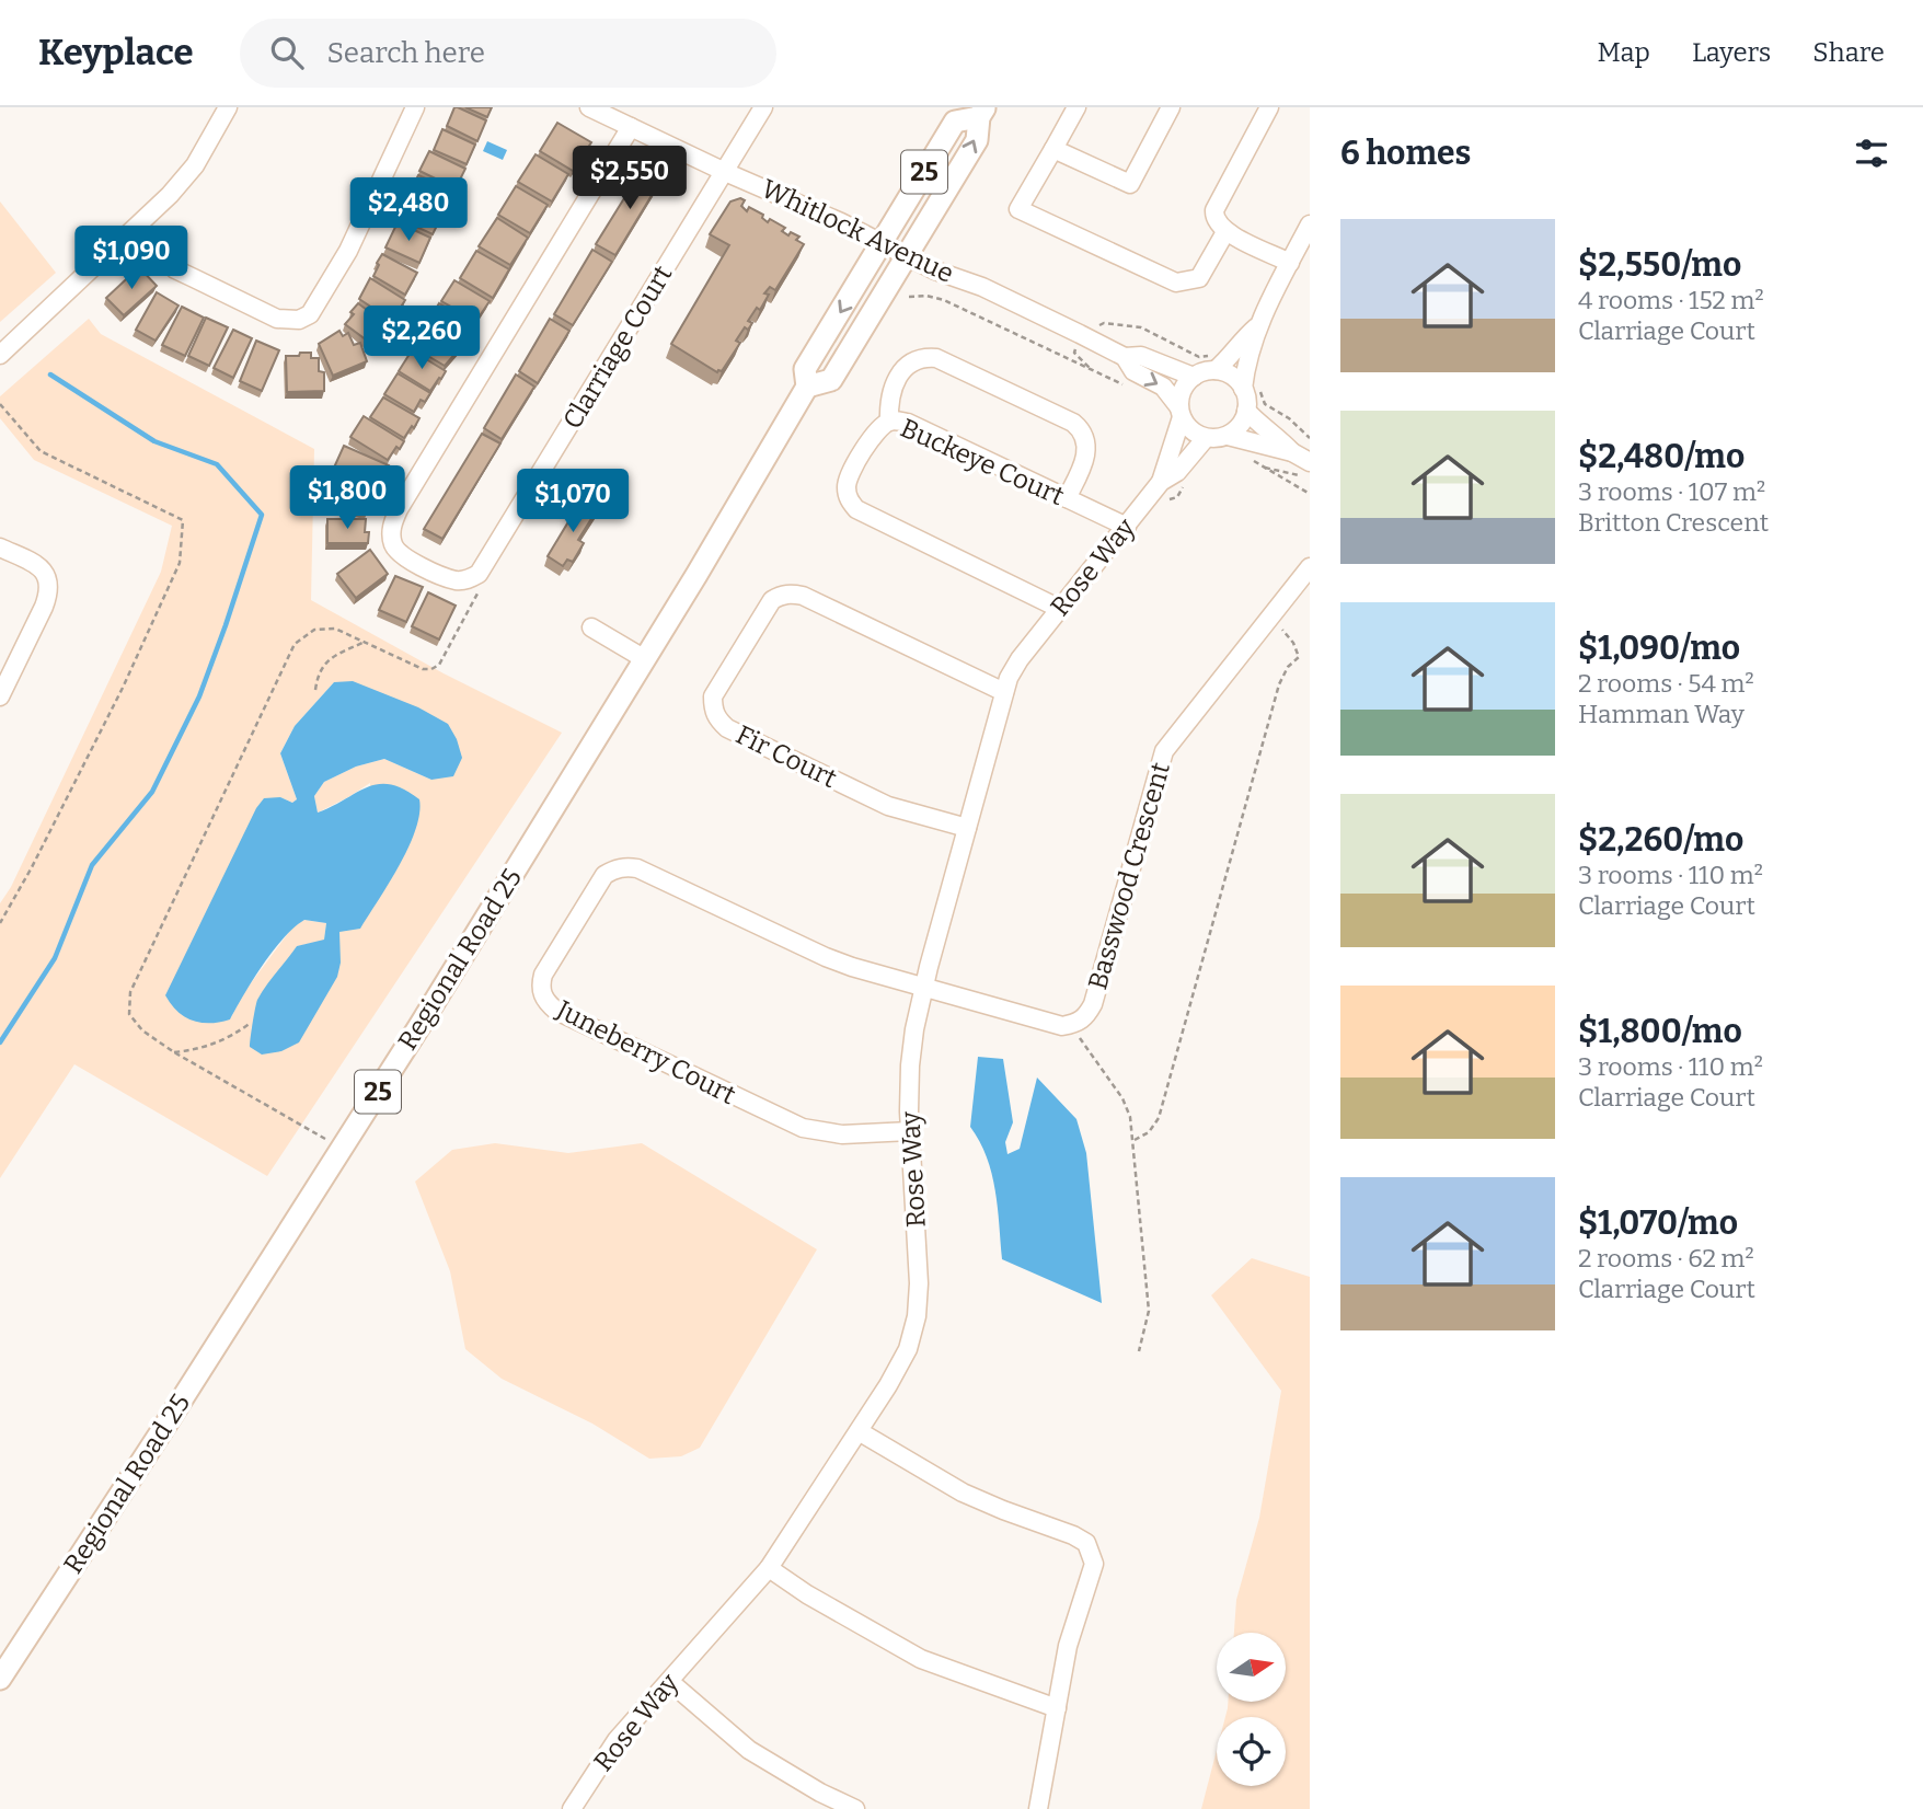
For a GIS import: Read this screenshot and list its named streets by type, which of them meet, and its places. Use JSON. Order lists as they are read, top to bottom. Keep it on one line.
{"streets":{"main road":["25","Regional Road 25"],"street":["Whitlock Avenue","Clarriage Court","Buckeye Court","Rose Way","Fir Court","Basswood Crescent","Juneberry Court"]},"crossings":[["Whitlock Avenue","Clarriage Court"],["Whitlock Avenue","Rose Way"],["Whitlock Avenue","Regional Road 25"],["Buckeye Court","Rose Way"],["Rose Way","Fir Court"],["Rose Way","Juneberry Court"]],"north":"right","page":{"header":"Keyplace","search":"Search here","nav":["Map","Layers","Share"],"heading":"6 homes","price":["$2,550","$2,480","$1,090","$2,260","$1,800","$1,070"],"list":[{"name":"$2,550/mo","note":"4 rooms · 152 m² · Clarriage Court"},{"name":"$2,480/mo","note":"3 rooms · 107 m² · Britton Crescent"},{"name":"$1,090/mo","note":"2 rooms · 54 m² · Hamman Way"},{"name":"$2,260/mo","note":"3 rooms · 110 m² · Clarriage Court"},{"name":"$1,800/mo","note":"3 rooms · 110 m² · Clarriage Court"},{"name":"$1,070/mo","note":"2 rooms · 62 m² · Clarriage Court"}]}}
